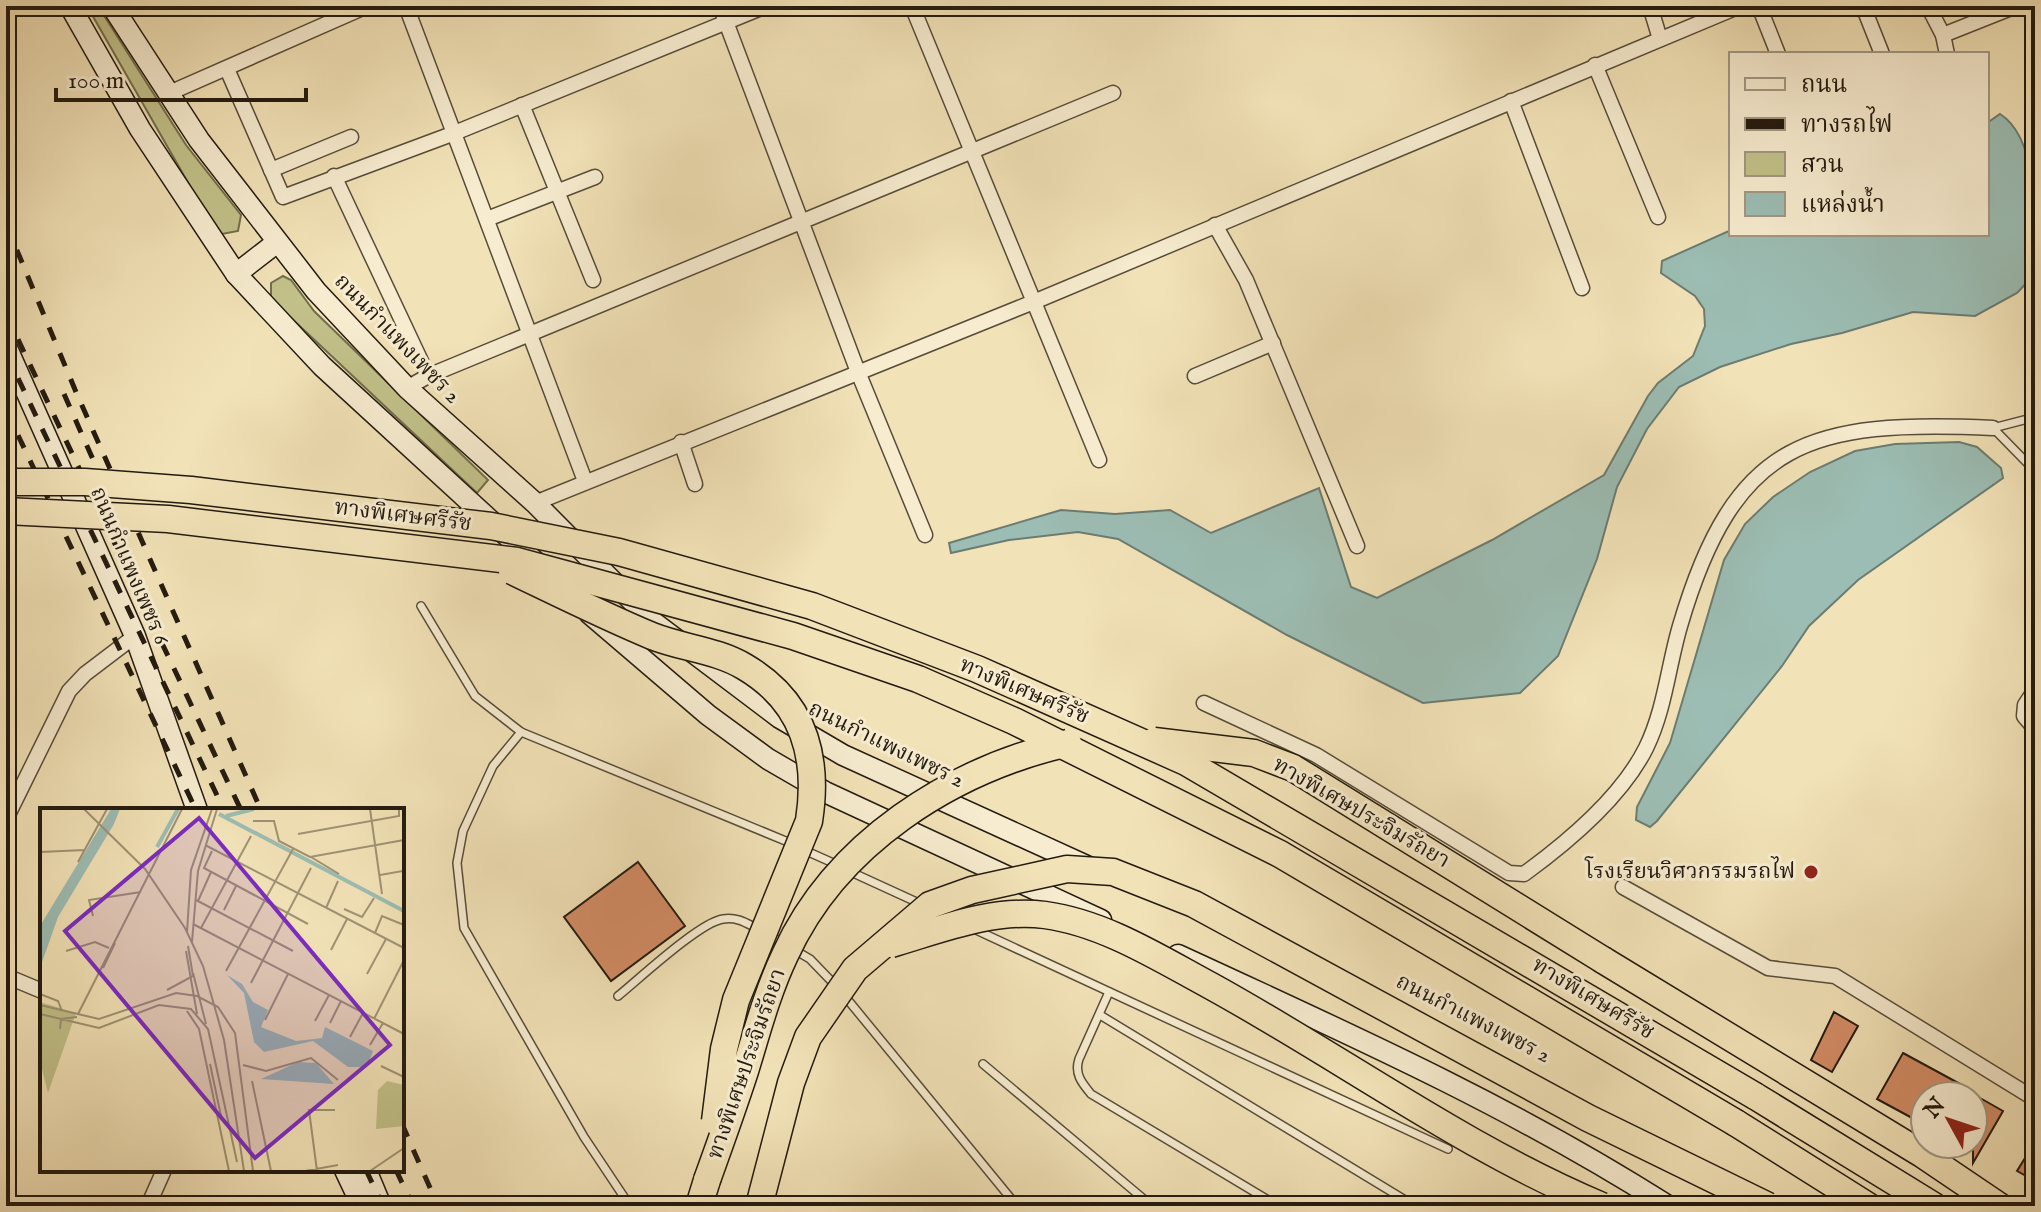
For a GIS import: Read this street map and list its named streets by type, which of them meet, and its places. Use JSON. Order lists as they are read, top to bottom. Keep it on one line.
{"streets":{"highway":["ทางพิเศษศรีรัช","ทางพิเศษประจิมรัถยา"],"main road":["ถนนกำแพงเพชร 2","ถนนกำแพงเพชร 6"]},"places":["โรงเรียนวิศวกรรมรถไฟ"],"legend":["ถนน","ทางรถไฟ","สวน","แหล่งน้ำ"],"scale_bar":"100 m","north":"top left"}
